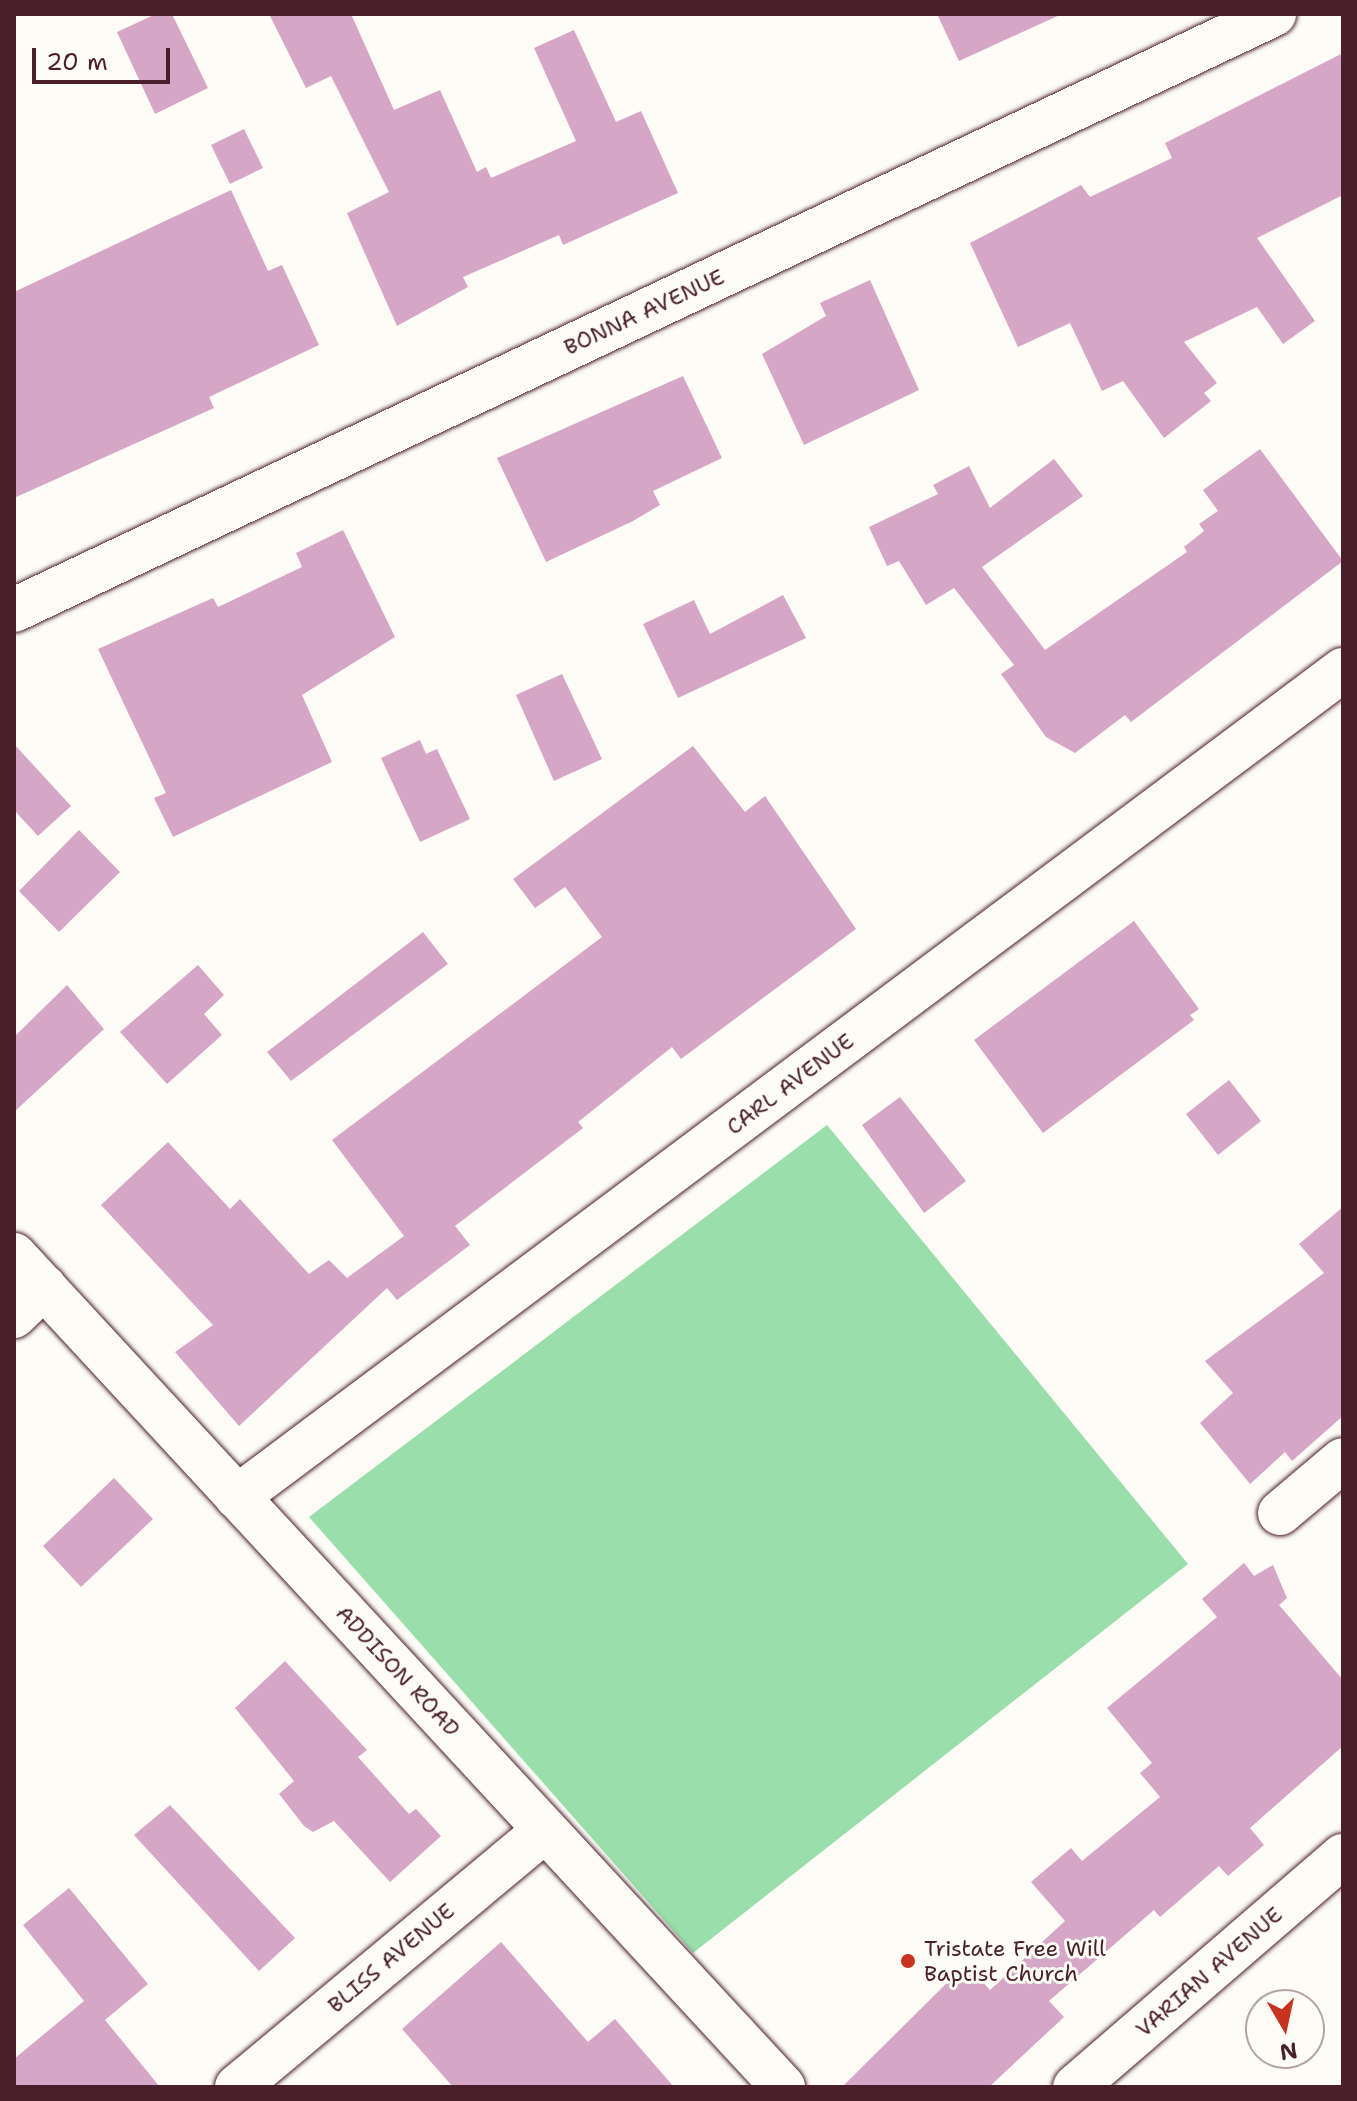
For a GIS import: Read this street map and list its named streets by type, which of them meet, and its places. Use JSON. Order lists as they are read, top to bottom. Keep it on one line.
{"streets":{"street":["BONNA AVENUE","CARL AVENUE","ADDISON ROAD","BLISS AVENUE","VARIAN AVENUE"]},"crossings":[["CARL AVENUE","ADDISON ROAD"],["ADDISON ROAD","BLISS AVENUE"]],"places":["Tristate Free Will Baptist Church"],"scale_bar":"20 m","north":"bottom"}
